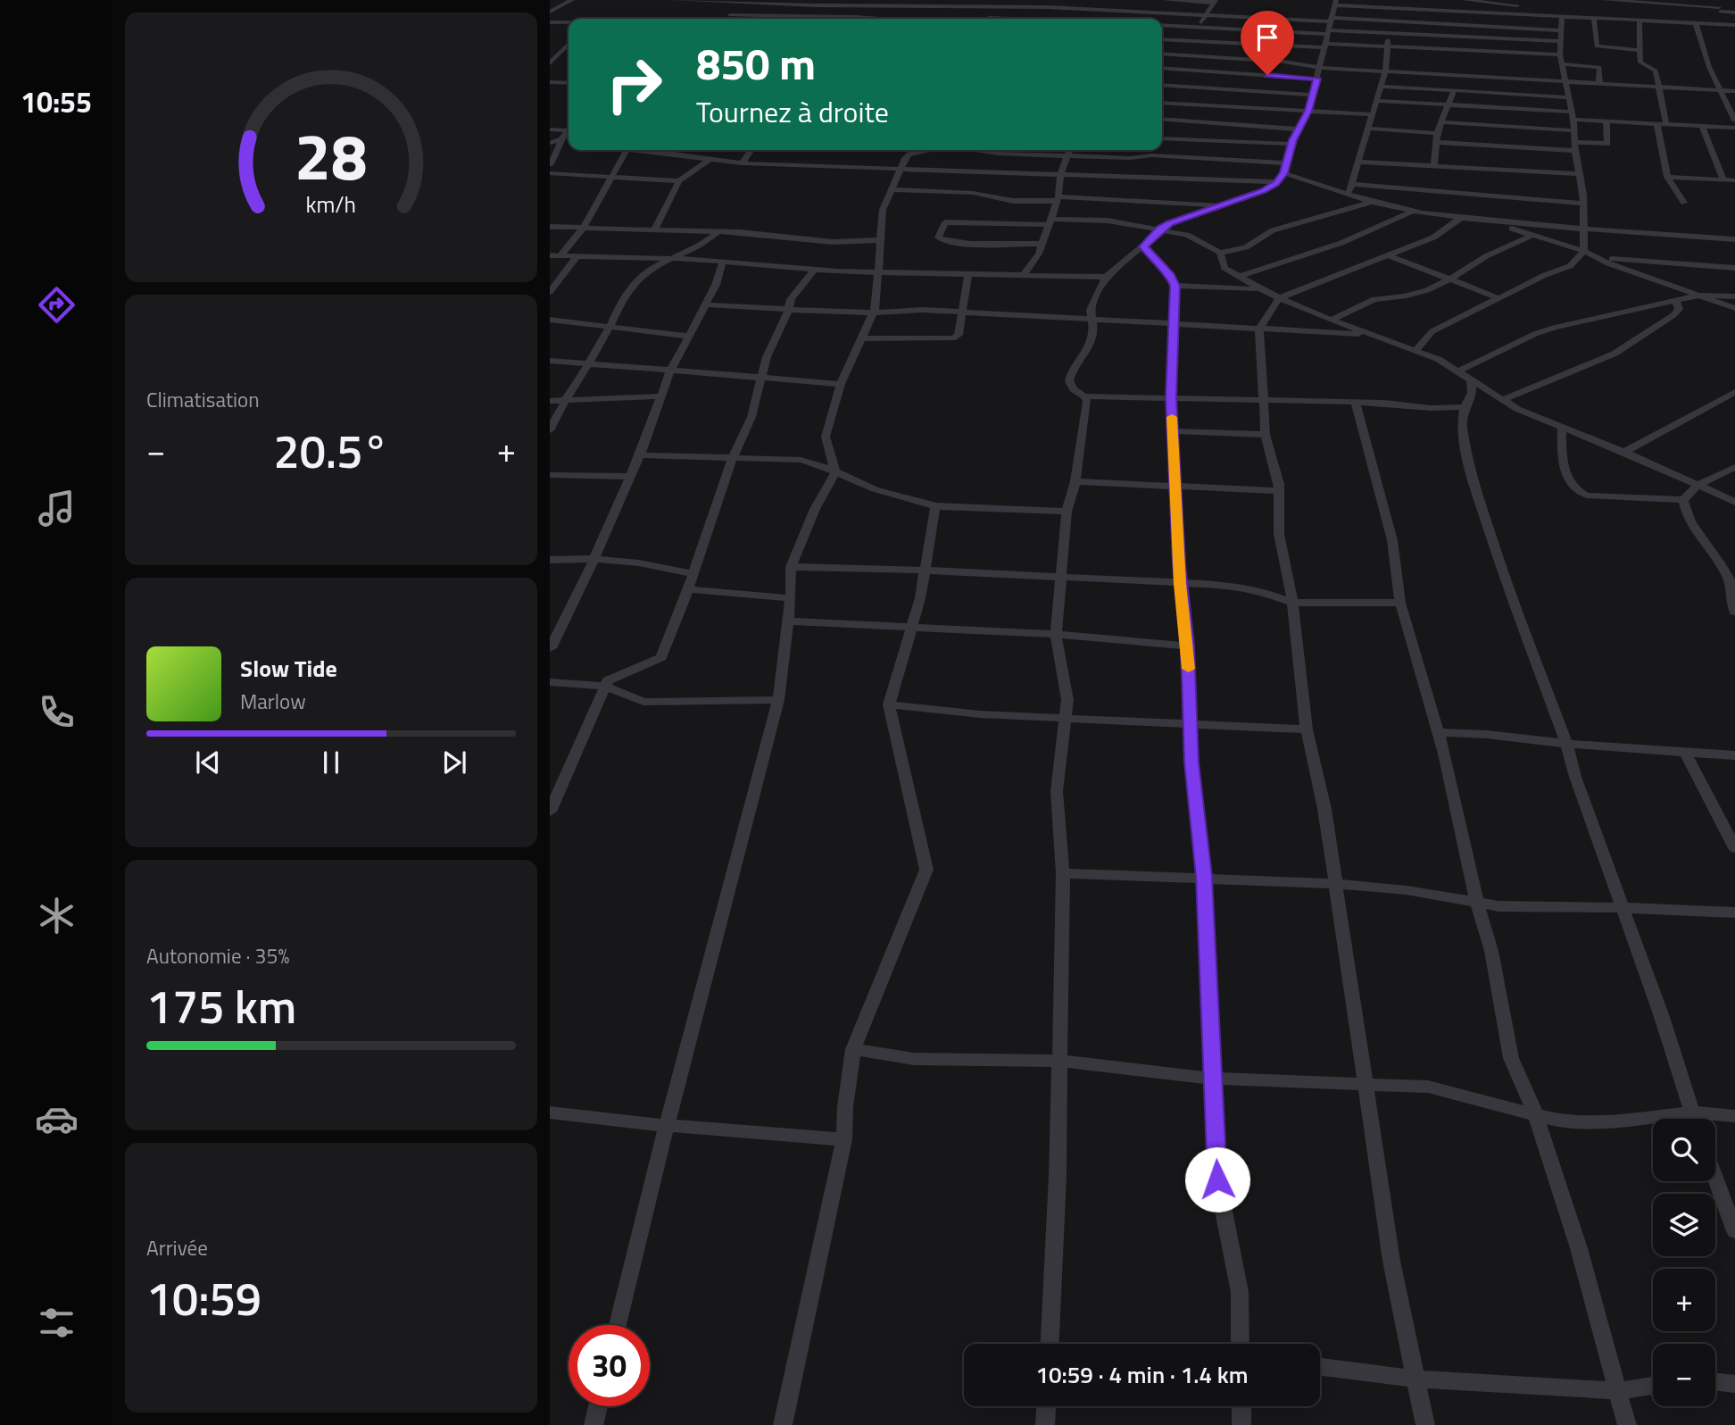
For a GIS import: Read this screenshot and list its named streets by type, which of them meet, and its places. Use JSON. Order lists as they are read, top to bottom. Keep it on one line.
{"page":{"tabs":"10:55","turn":["850 m","Tournez à droite"],"tile":["Climatisation",["Autonomie · 35%","175 km"],["Arrivée","10:59"]],"heat":["−","20.5°","+"],"song":["Slow Tide","Marlow"],"map_buttons":["+","−"],"limit":"30","trip":"10:59 · 4 min · 1.4 km","gauge":["28","km/h"]}}
